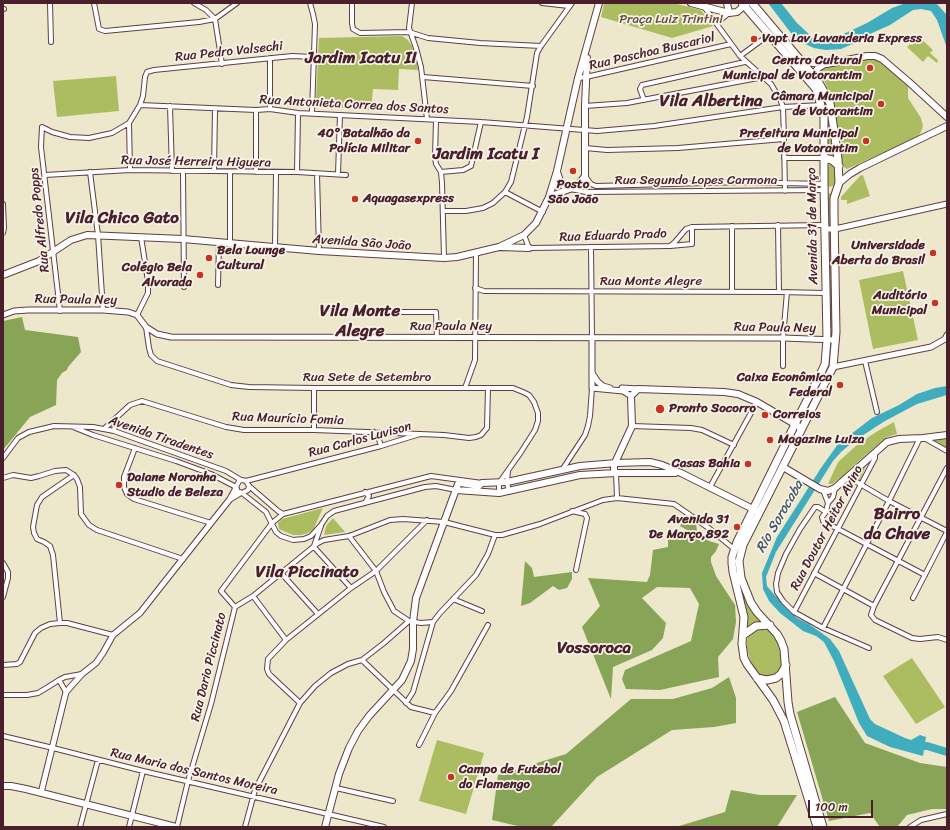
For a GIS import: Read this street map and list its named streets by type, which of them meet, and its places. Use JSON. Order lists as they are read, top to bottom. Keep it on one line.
{"streets":{"highway":["Avenida 31 de Março"],"main road":["Avenida São João"],"street":["Rua Pedro Valsechi","Rua Paschoa Buscariol","Rua Antonieta Correa dos Santos","Rua José Herreira Higuera","Rua Segundo Lopes Carmona","Rua Alfredo Popps","Rua Eduardo Prado","Rua Monte Alegre","Rua Paula Ney","Rua Sete de Setembro","Rua Maurício Fomia","Avenida Tiradentes","Rua Carlos Luvison","Rua Doutor Heitor Avino","Rua Dario Piccinato","Rua Maria dos Santos Moreira"]},"crossings":[["Rua Pedro Valsechi","Rua Antonieta Correa dos Santos"],["Rua Paschoa Buscariol","Avenida São João"],["Rua Antonieta Correa dos Santos","Avenida 31 de Março"],["Rua Antonieta Correa dos Santos","Avenida São João"],["Rua José Herreira Higuera","Rua Alfredo Popps"],["Rua Segundo Lopes Carmona","Avenida 31 de Março"],["Rua Alfredo Popps","Avenida São João"],["Rua Alfredo Popps","Rua Paula Ney"],["Avenida 31 de Março","Rua Monte Alegre"],["Avenida 31 de Março","Rua Paula Ney"],["Rua Paula Ney","Rua Sete de Setembro"],["Rua Sete de Setembro","Rua Carlos Luvison"],["Rua Maurício Fomia","Avenida Tiradentes"],["Rua Maurício Fomia","Rua Carlos Luvison"],["Avenida Tiradentes","Rua Carlos Luvison"],["Rua Dario Piccinato","Rua Maria dos Santos Moreira"]],"districts":["Jardim Icatu II","Vila Albertina","Jardim Icatu I","Vila Chico Gato","Vila Monte Alegre","Bairro da Chave","Vila Piccinato","Vossoroca"],"water":["Rio Sorocaba"],"parks":["Praça Luiz Trintini"],"places":["Vapt Lav Lavanderia Express","Centro Cultural Municipal de Votorantim","Câmara Municipal de Votorantim","40° Batalhão da Polícia Militar","Prefeitura Municipal de Votorantim","Posto São João","Aquagasexpress","Universidade Aberta do Brasil","Bela Lounge Cultural","Colégio Bela Alvorada","Auditório Municipal","Caixa Econômica Federal","Pronto Socorro","Correios","Magazine Luiza","Casas Bahia","Daiane Noronha Studio de Beleza","Avenida 31 De Março,892","Campo de Futebol do Flamengo"],"scale_bar":"100 m"}
